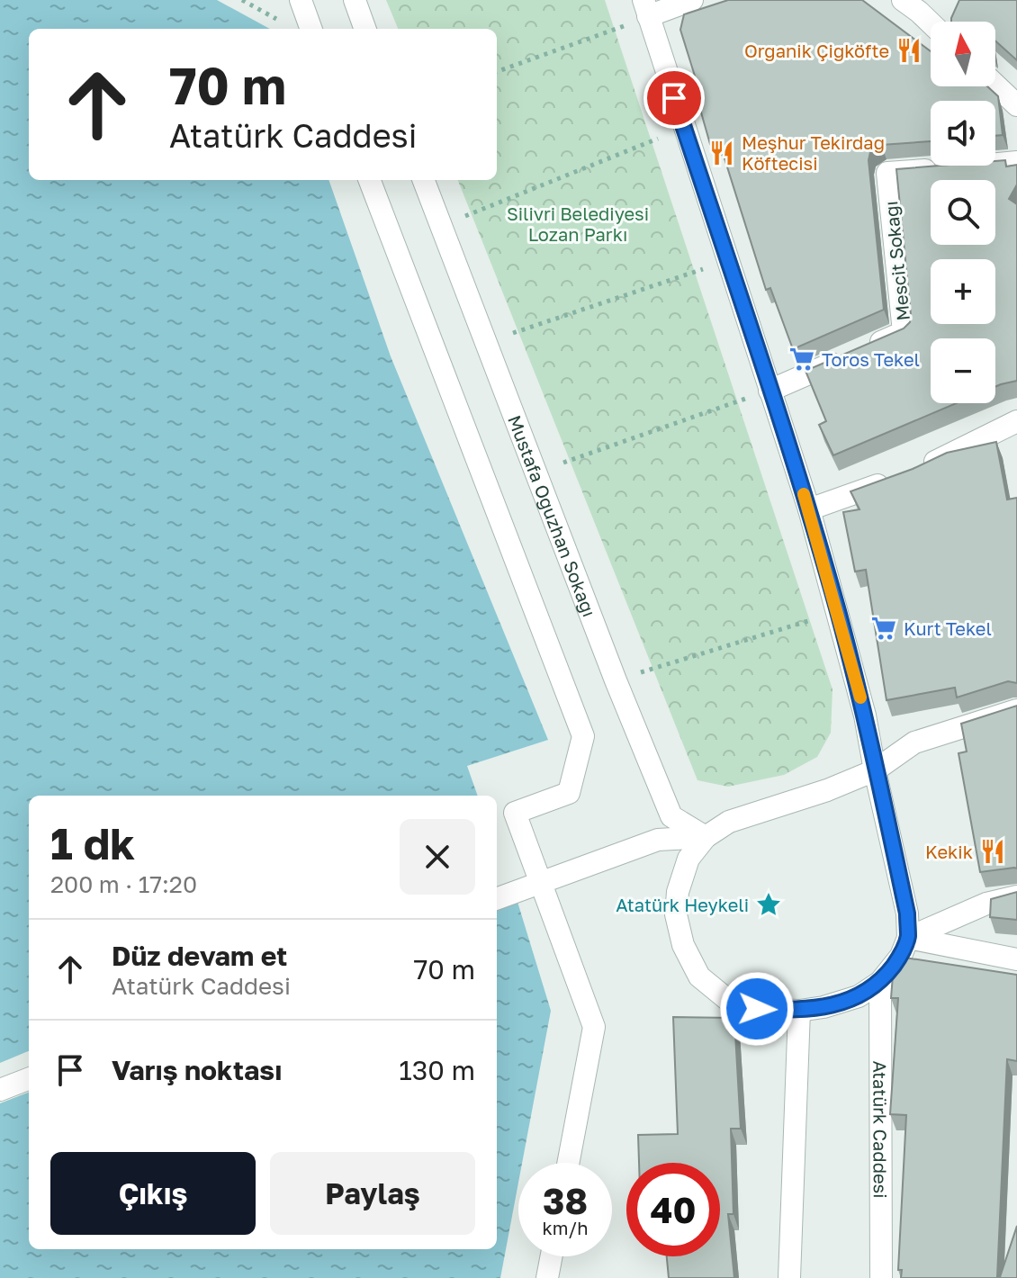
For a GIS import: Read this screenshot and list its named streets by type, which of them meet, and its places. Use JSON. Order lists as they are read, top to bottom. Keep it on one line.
{"streets":{"street":["Mescit Sokağı","Mustafa Oğuzhan Sokağı","Atatürk Caddesi"]},"crossings":[["Mustafa Oğuzhan Sokağı","Atatürk Caddesi"]],"parks":["Silivri Belediyesi Lozan Parkı"],"places":{"restaurant":["Organik Çiğköfte","Meşhur Tekirdağ Köftecisi","Kekik"],"supermarket":["Toros Tekel","Kurt Tekel"],"place":["Atatürk Heykeli"]},"north":"top","page":{"map_buttons":["+","−"],"turn":["70 m","Atatürk Caddesi"],"heading":["1 dk","200 m · 17:20"],"list":[{"name":"Düz devam et","note":"Atatürk Caddesi","value":"70 m"},{"name":"Varış noktası","value":"130 m"}],"buttons":["Çıkış","Paylaş"],"speed":"38 km/h","limit":"40"}}
